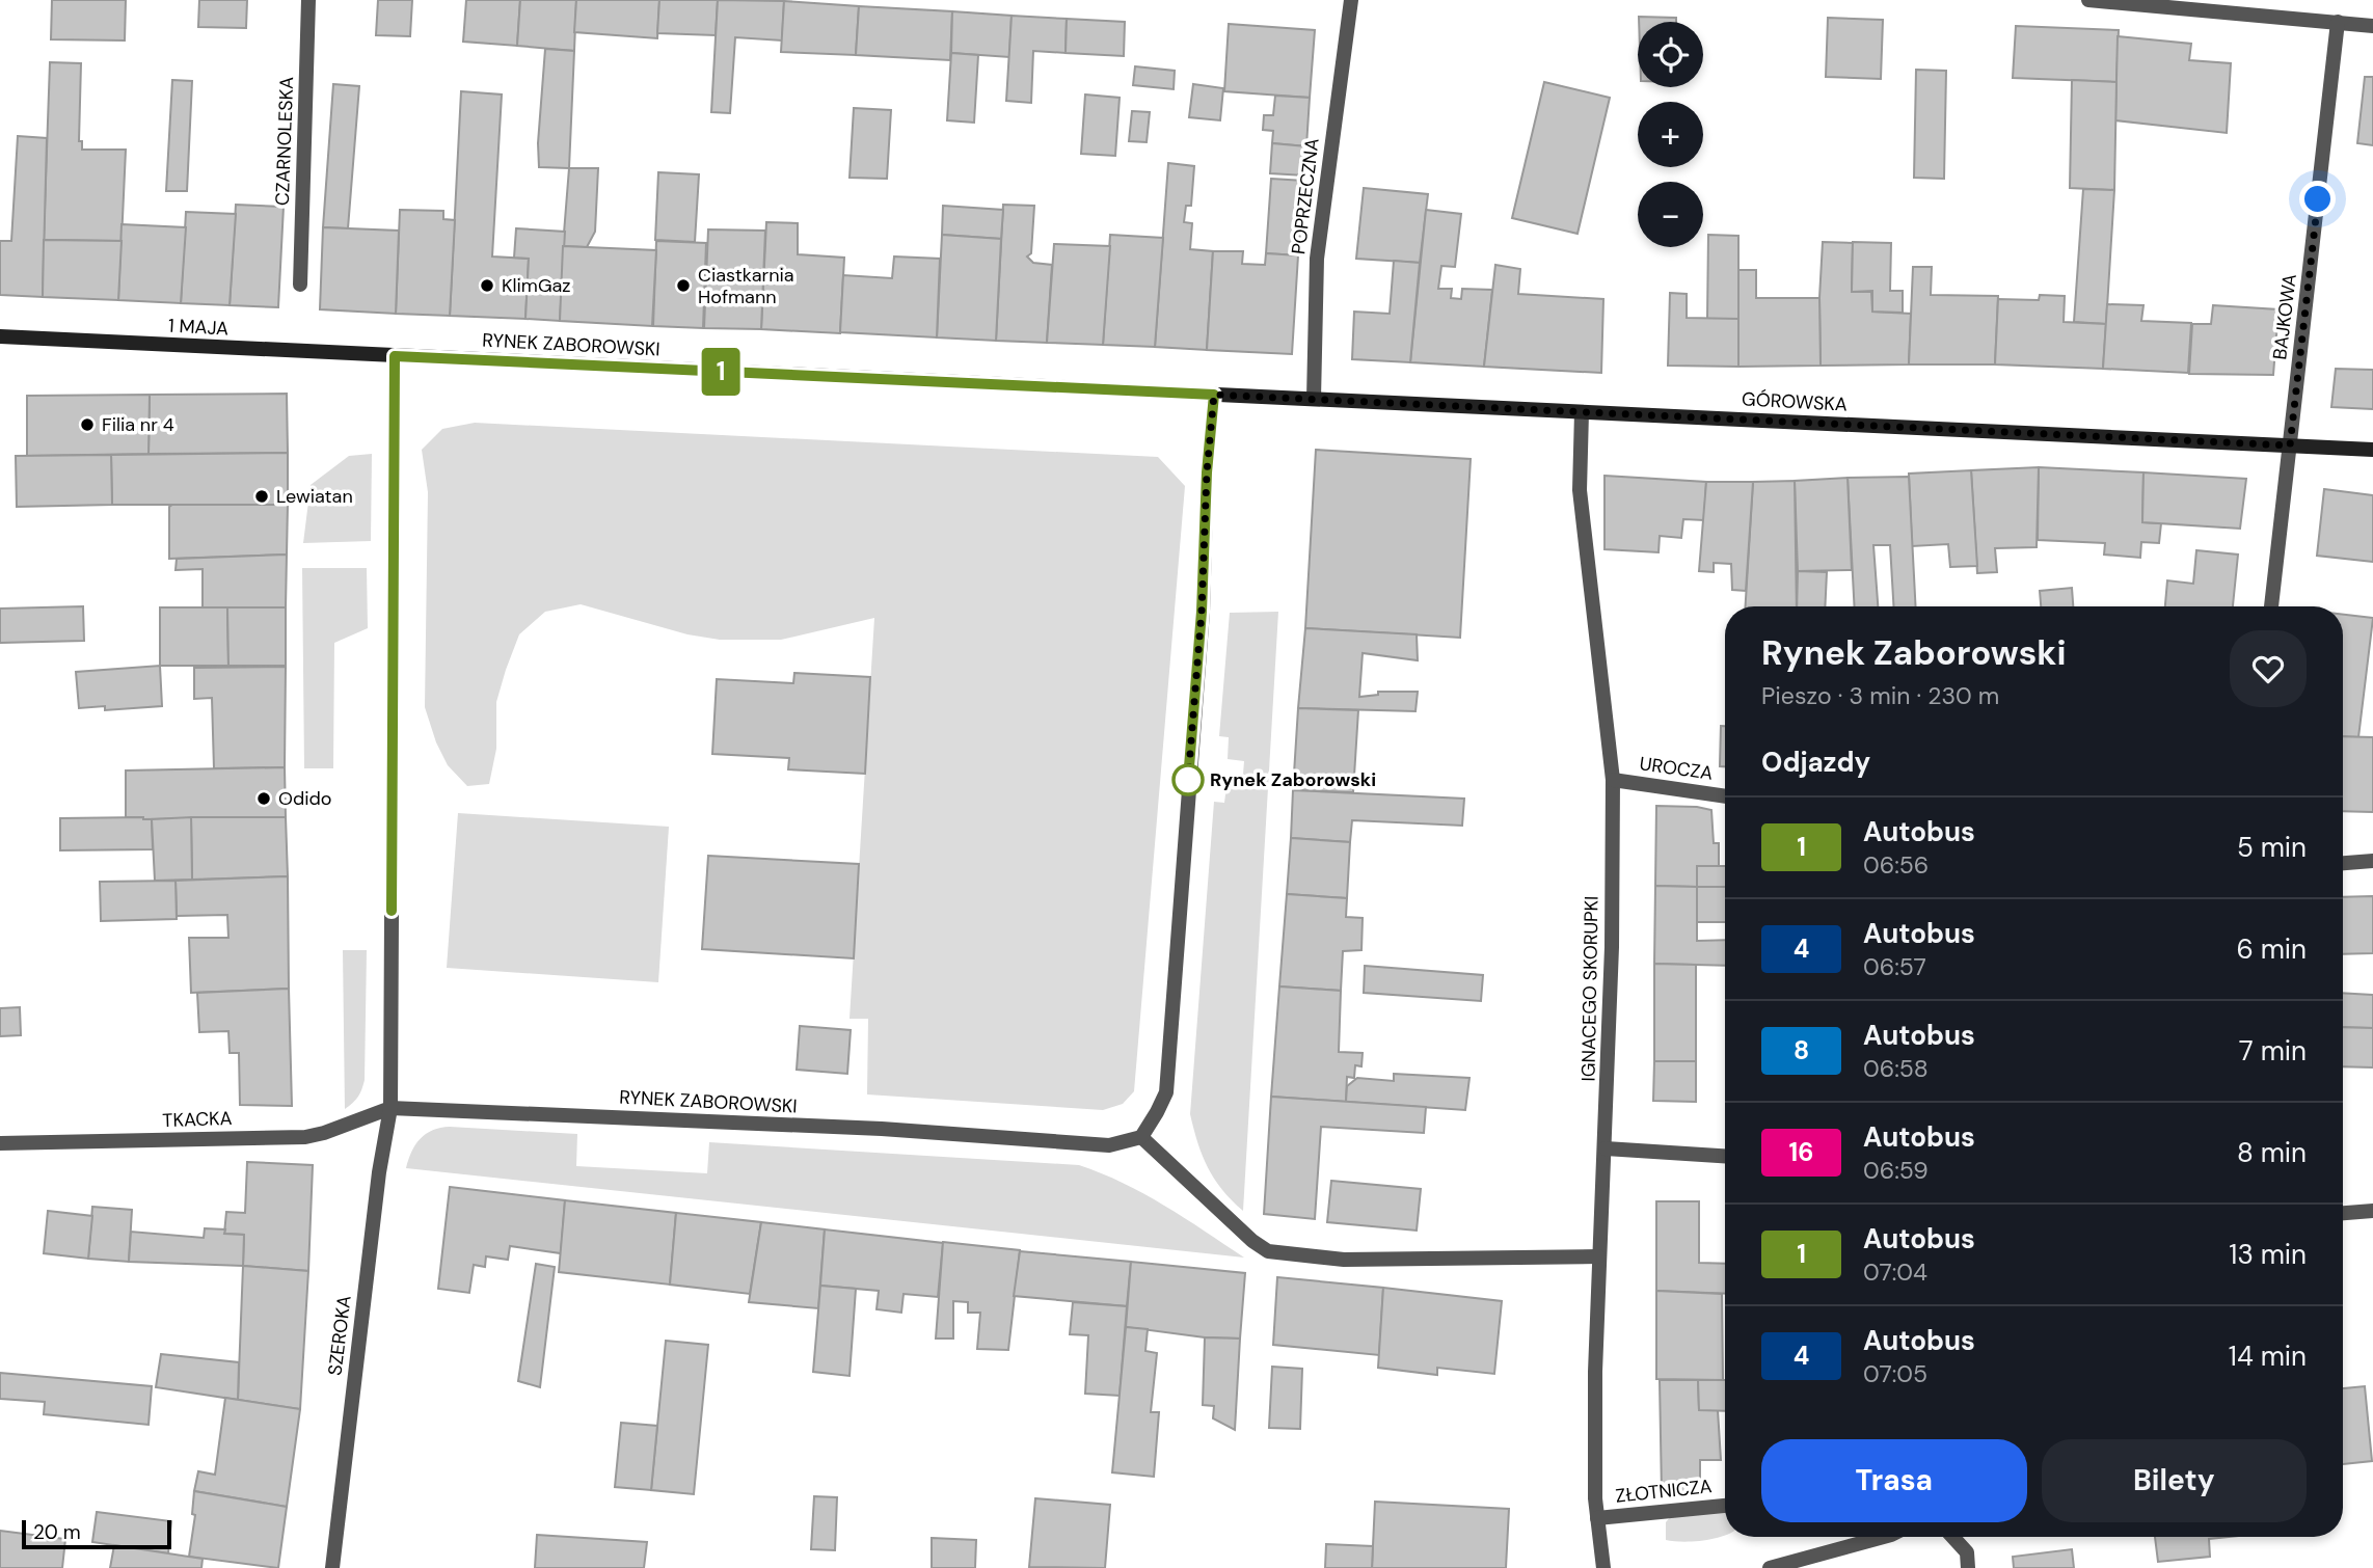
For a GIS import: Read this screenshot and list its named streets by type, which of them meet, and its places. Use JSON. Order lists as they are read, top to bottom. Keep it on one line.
{"streets":{"street":["CZARNOLESKA","POPRZECZNA","BAJKOWA","1 MAJA","RYNEK ZABOROWSKI","GÓROWSKA","UROCZA","IGNACEGO SKORUPKI","TKACKA","SZEROKA","ZŁOTNICZA"]},"crossings":[["POPRZECZNA","GÓROWSKA"],["BAJKOWA","GÓROWSKA"],["1 MAJA","RYNEK ZABOROWSKI"],["RYNEK ZABOROWSKI","GÓROWSKA"],["RYNEK ZABOROWSKI","TKACKA"],["RYNEK ZABOROWSKI","SZEROKA"],["GÓROWSKA","IGNACEGO SKORUPKI"],["UROCZA","IGNACEGO SKORUPKI"],["IGNACEGO SKORUPKI","ZŁOTNICZA"],["TKACKA","SZEROKA"]],"places":["KlimGaz","Ciastkarnia Hofmann","Filia nr 4","Lewiatan","Rynek Zaborowski","Odido"],"lines":["bus line 1"],"scale_bar":"20 m","page":{"on_map":"1","map_buttons":["+","−"],"heading":[["Rynek Zaborowski","Pieszo · 3 min · 230 m"],"Odjazdy"],"list":[{"mark":"1","name":"Autobus","note":"06:56","value":"5 min"},{"mark":"4","name":"Autobus","note":"06:57","value":"6 min"},{"mark":"8","name":"Autobus","note":"06:58","value":"7 min"},{"mark":"16","name":"Autobus","note":"06:59","value":"8 min"},{"mark":"1","name":"Autobus","note":"07:04","value":"13 min"},{"mark":"4","name":"Autobus","note":"07:05","value":"14 min"}],"buttons":["Trasa","Bilety"],"scale":"20 m"}}
